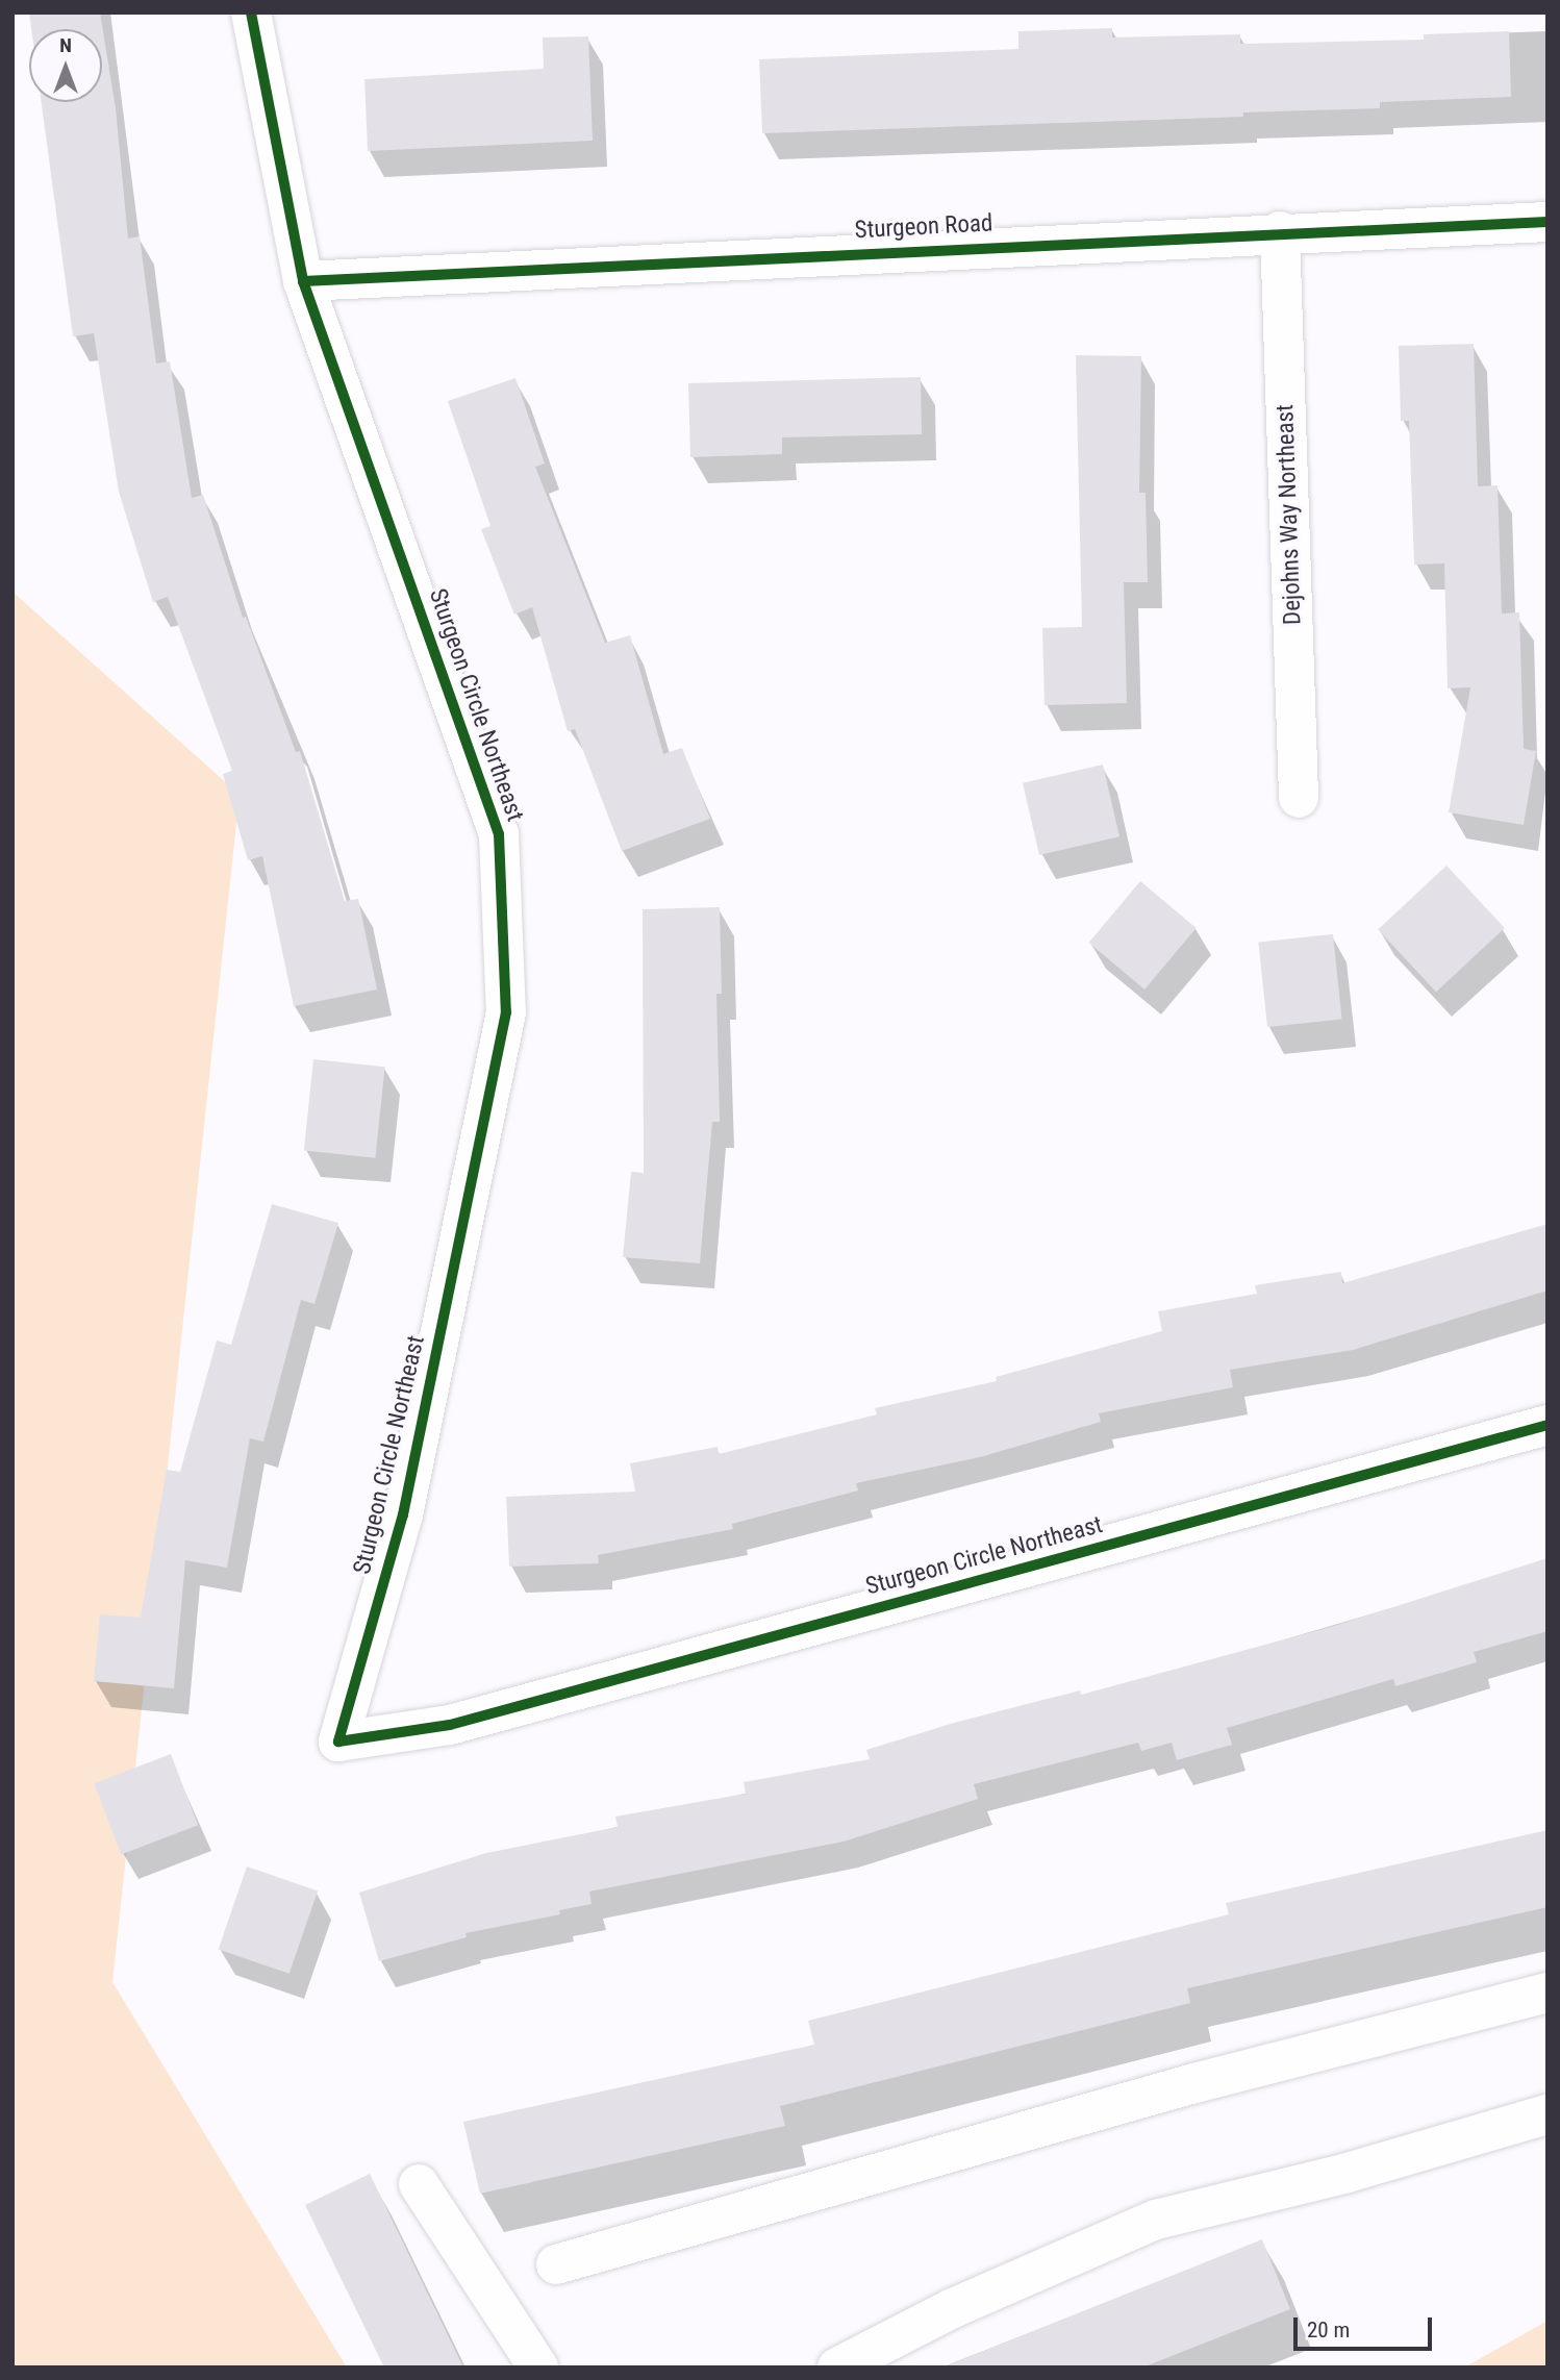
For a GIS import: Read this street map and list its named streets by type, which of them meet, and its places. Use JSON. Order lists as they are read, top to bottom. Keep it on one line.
{"streets":{"street":["Sturgeon Road","Dejohns Way Northeast","Sturgeon Circle Northeast"]},"crossings":[["Sturgeon Road","Dejohns Way Northeast"],["Sturgeon Road","Sturgeon Circle Northeast"]],"scale_bar":"20 m","north":"top"}
